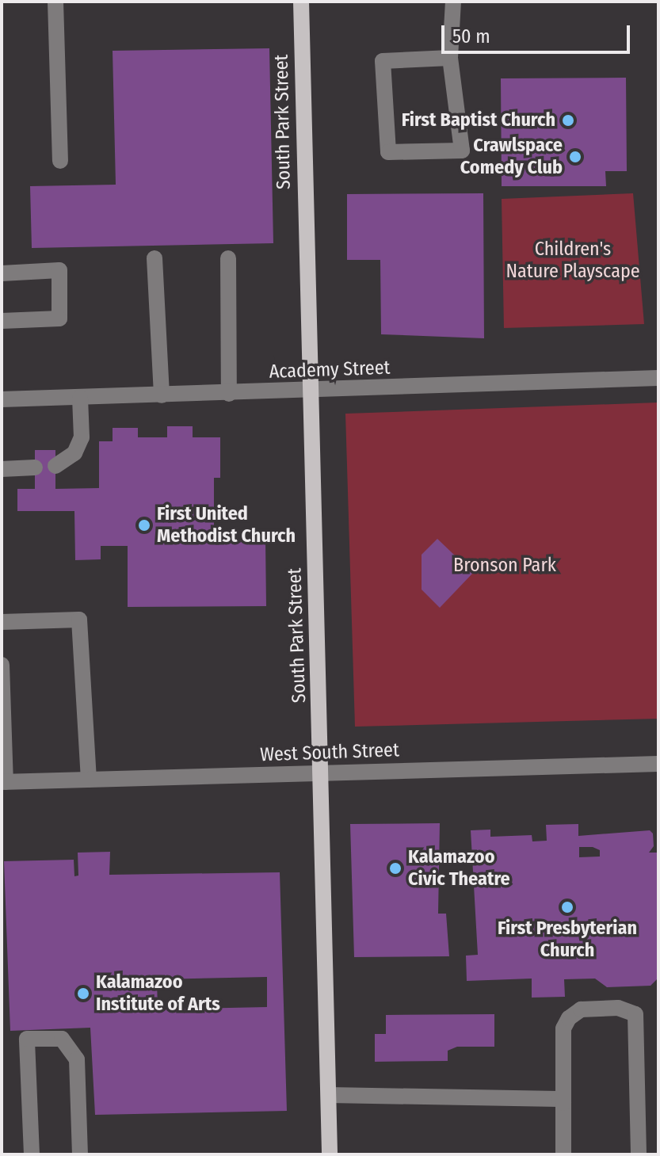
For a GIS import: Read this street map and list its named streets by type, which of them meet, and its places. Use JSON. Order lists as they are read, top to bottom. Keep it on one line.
{"streets":{"main road":["South Park Street"],"street":["Academy Street","West South Street"]},"crossings":[["South Park Street","Academy Street"],["South Park Street","West South Street"]],"parks":["Children's Nature Playscape","Bronson Park"],"places":["First Baptist Church","Crawlspace Comedy Club","First United Methodist Church","Kalamazoo Civic Theatre","First Presbyterian Church","Kalamazoo Institute of Arts"],"scale_bar":"50 m"}
